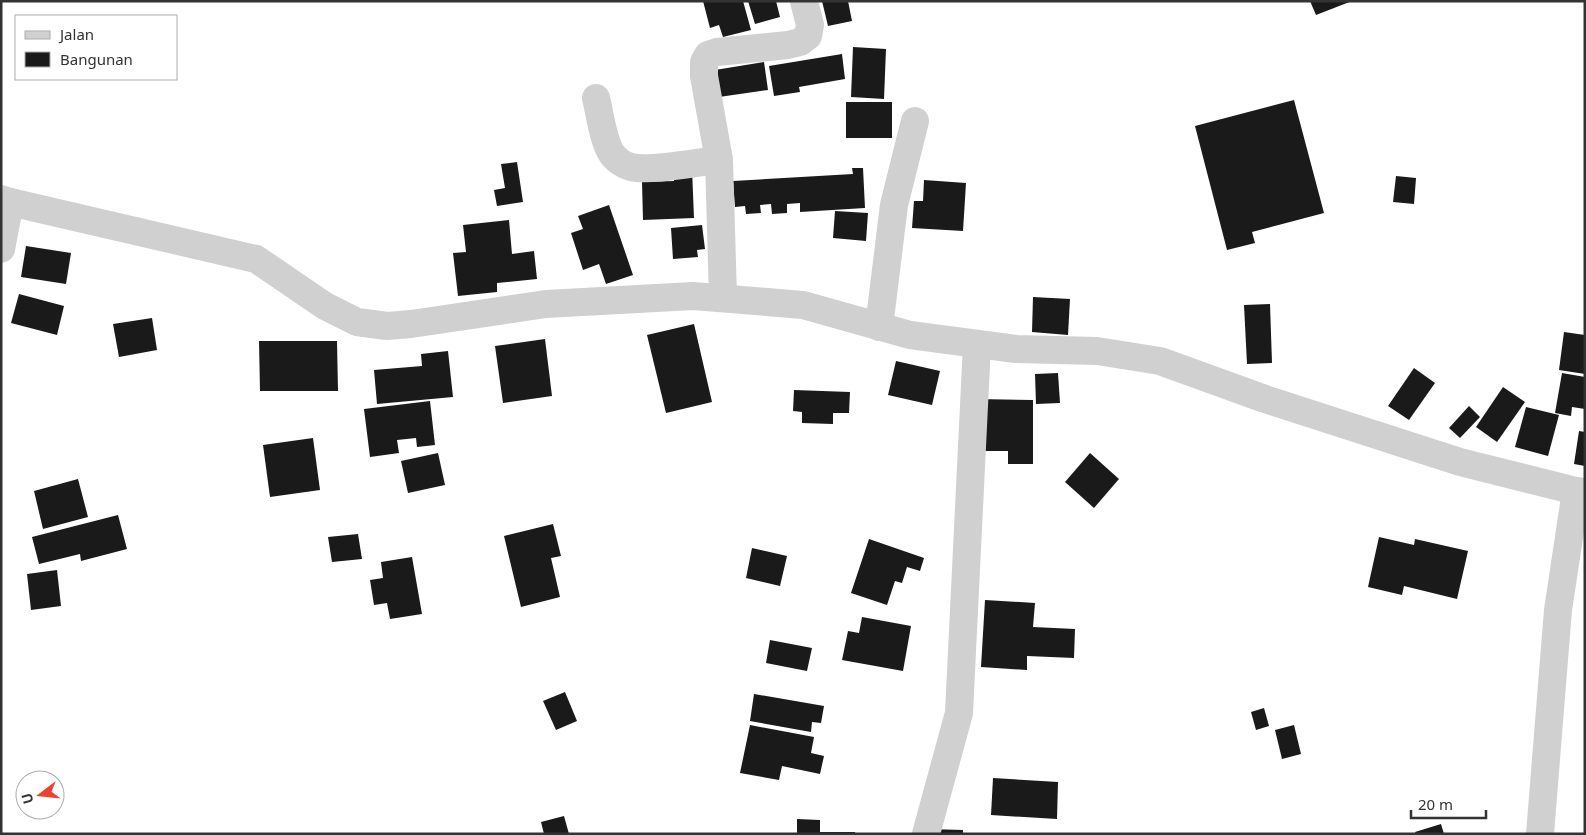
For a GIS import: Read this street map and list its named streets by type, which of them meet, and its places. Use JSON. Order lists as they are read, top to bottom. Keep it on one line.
{"legend":["Jalan","Bangunan"],"scale_bar":"20 m","north":"left"}
